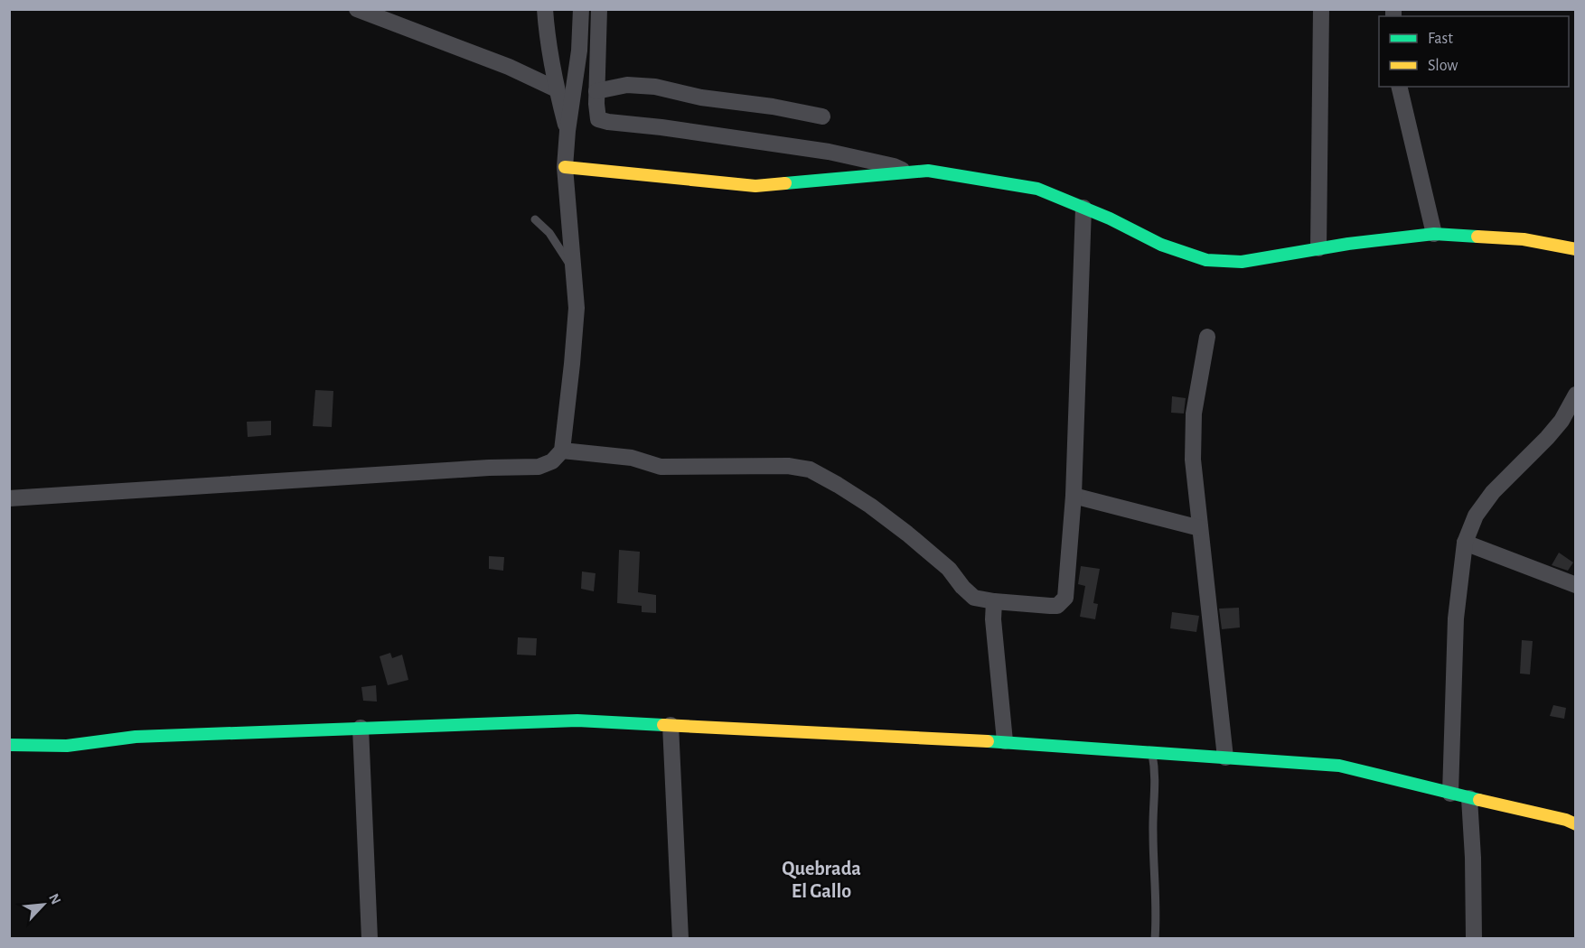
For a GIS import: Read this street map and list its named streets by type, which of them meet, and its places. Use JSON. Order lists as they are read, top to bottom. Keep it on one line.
{"districts":["Quebrada El Gallo"],"legend":["Fast","Slow"],"north":"top right"}
